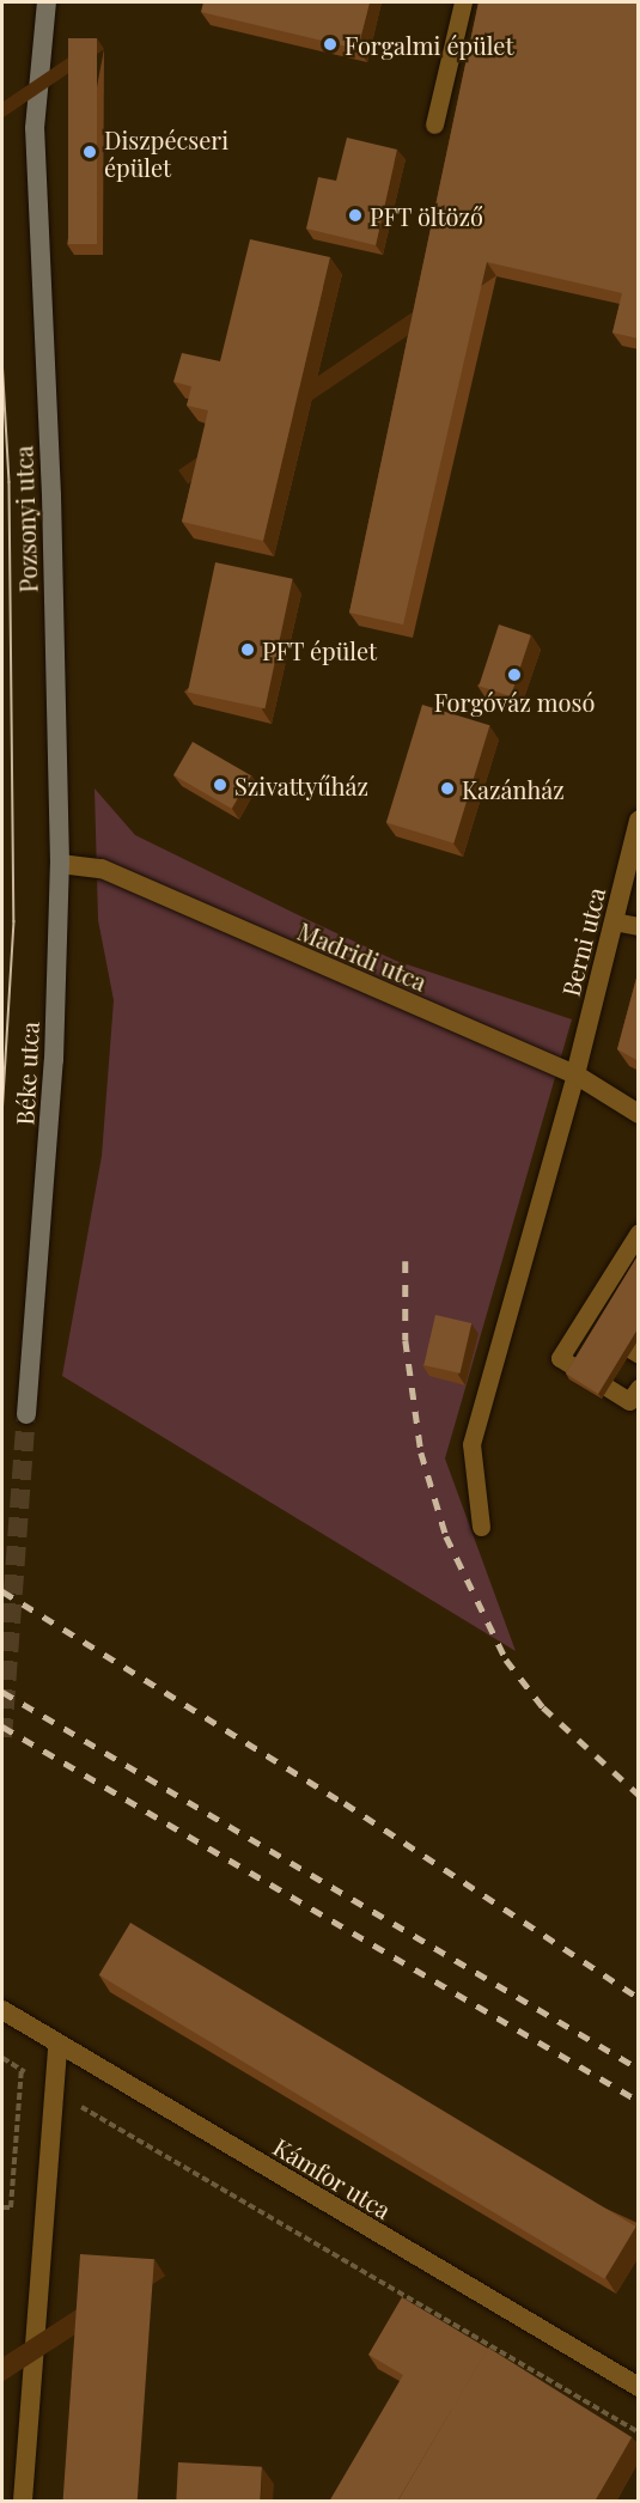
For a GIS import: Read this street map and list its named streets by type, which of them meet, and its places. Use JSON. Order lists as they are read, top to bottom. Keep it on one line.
{"streets":{"main road":["Pozsonyi utca","Béke utca"],"street":["Berni utca","Madridi utca","Kámfor utca"]},"crossings":[["Pozsonyi utca","Madridi utca"],["Pozsonyi utca","Béke utca"],["Berni utca","Madridi utca"],["Madridi utca","Béke utca"]],"places":["Forgalmi épület","Diszpécseri épület","PFT öltöző","PFT épület","Forgóváz mosó","Szivattyűház","Kazánház"]}
